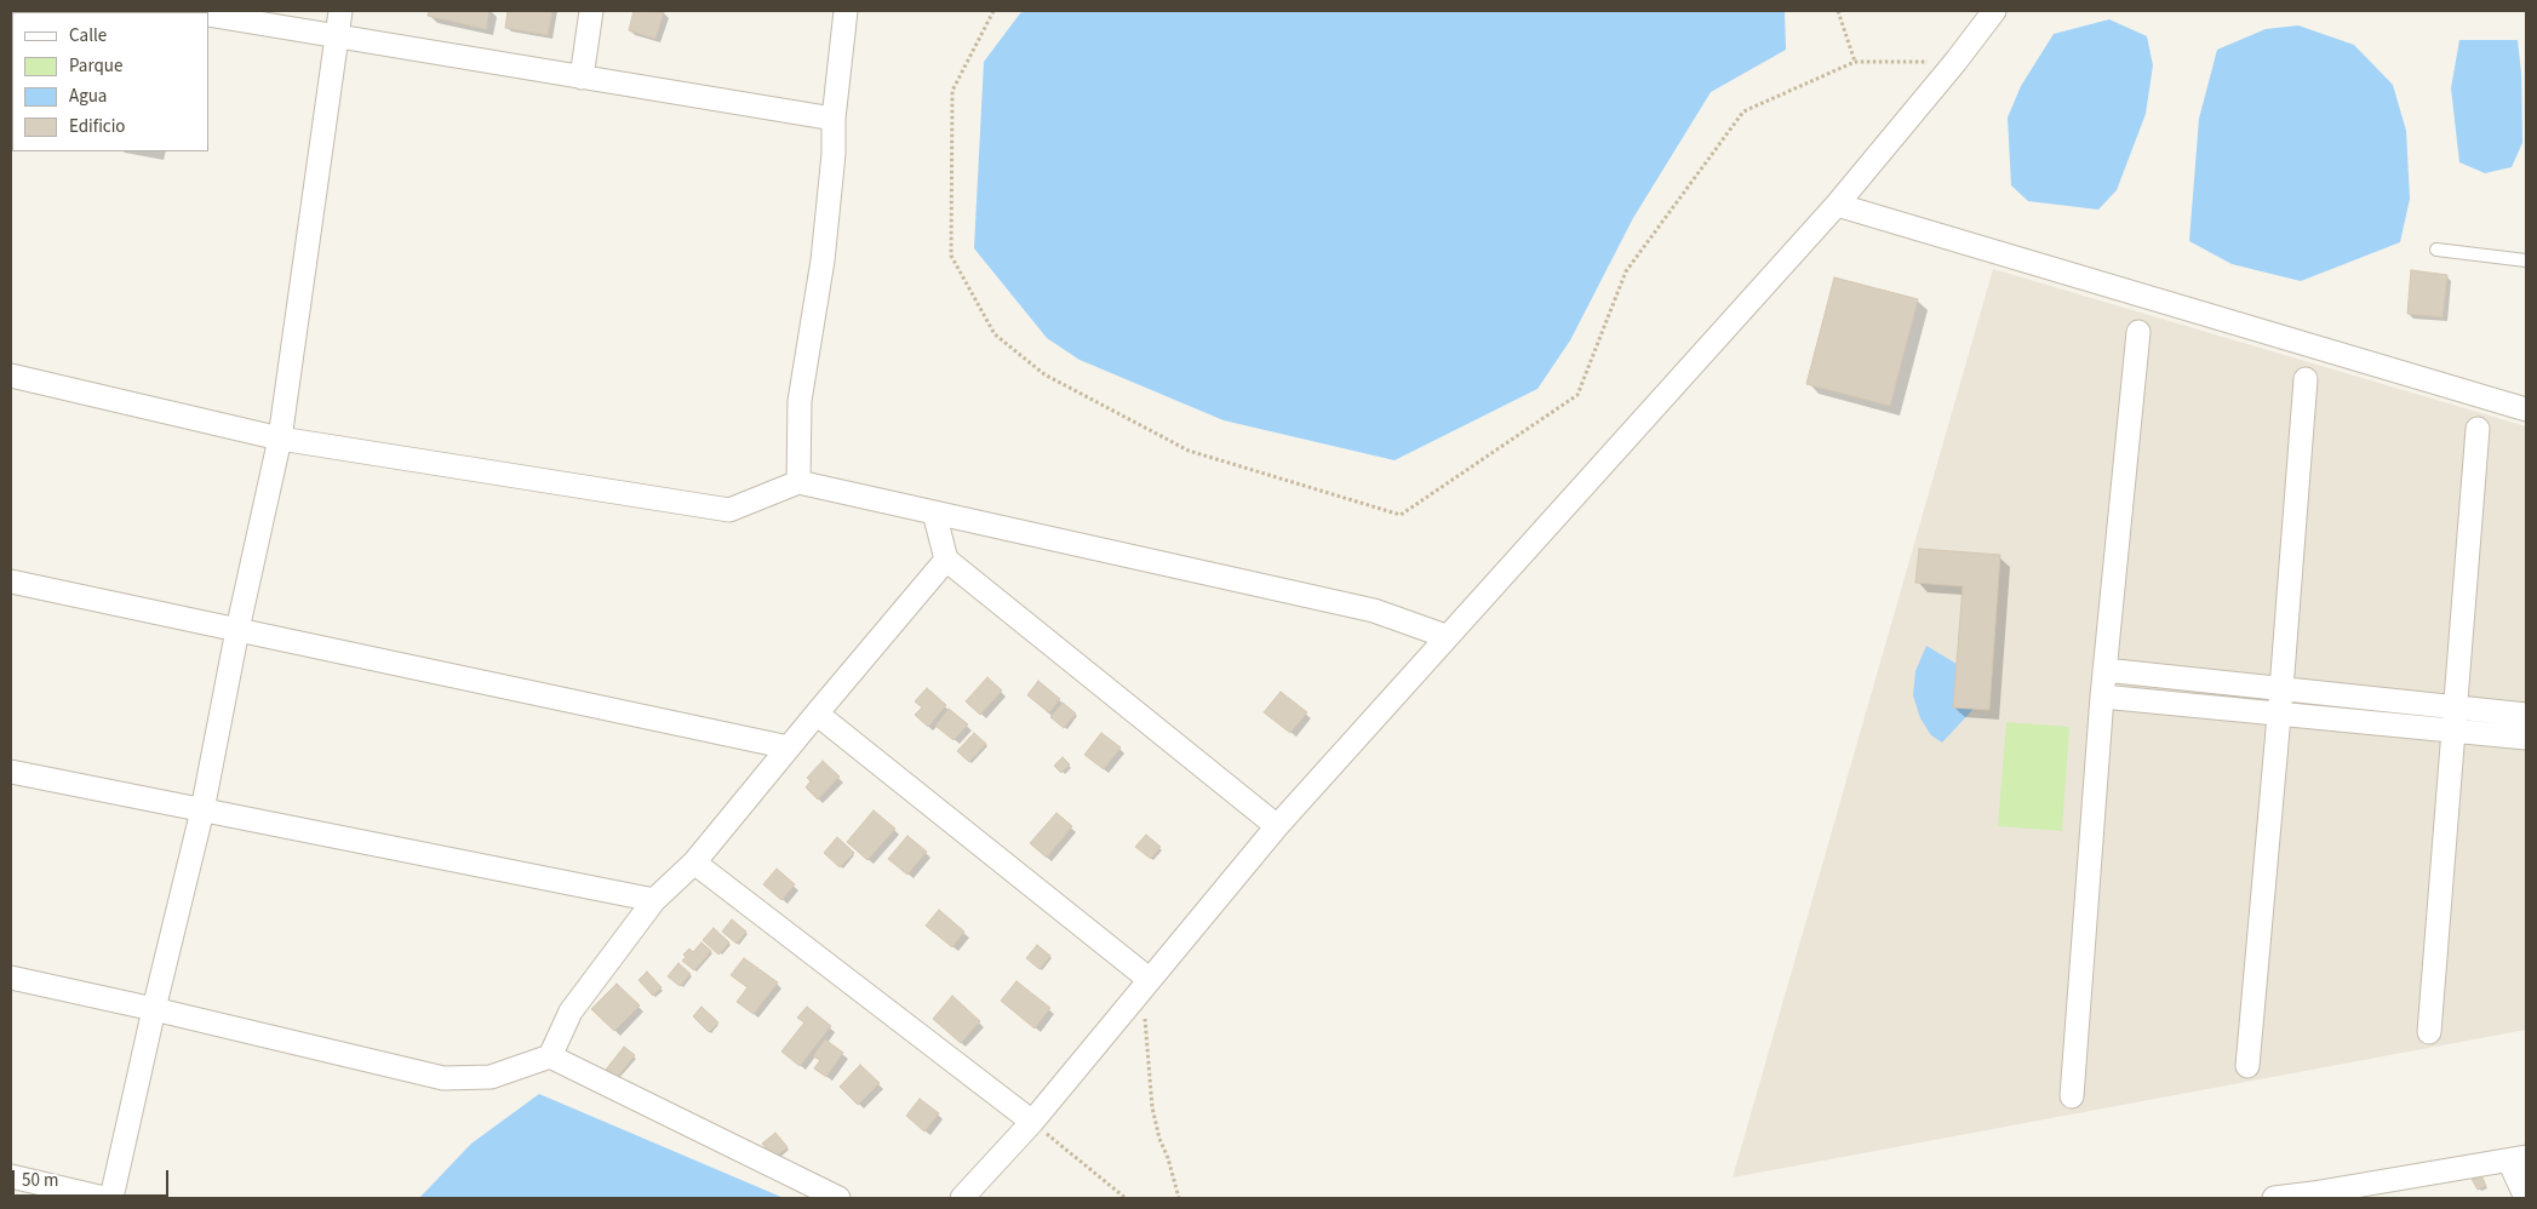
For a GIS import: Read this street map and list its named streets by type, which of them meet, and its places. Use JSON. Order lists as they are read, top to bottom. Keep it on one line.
{"legend":["Calle","Parque","Agua","Edificio"],"scale_bar":"50 m"}
